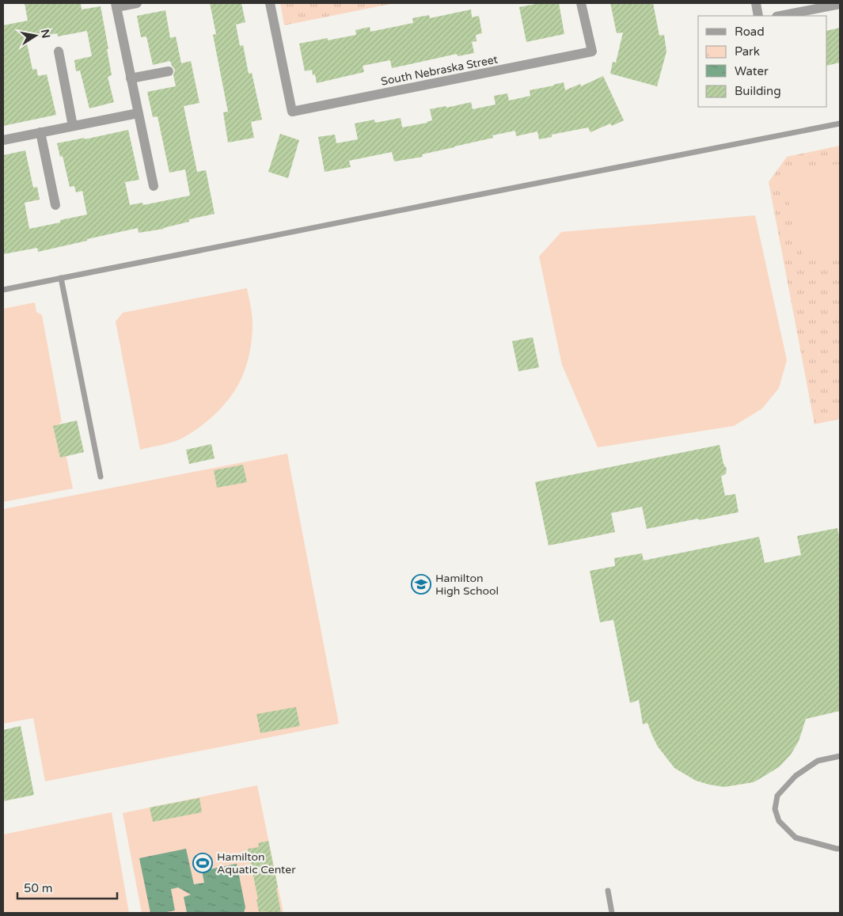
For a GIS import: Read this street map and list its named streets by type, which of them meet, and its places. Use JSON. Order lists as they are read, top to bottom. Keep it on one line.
{"streets":{"street":["South Nebraska Street"]},"places":{"school or university":["Hamilton High School"],"sports":["Hamilton Aquatic Center"]},"legend":["Road","Park","Water","Building"],"scale_bar":"50 m","north":"right"}
